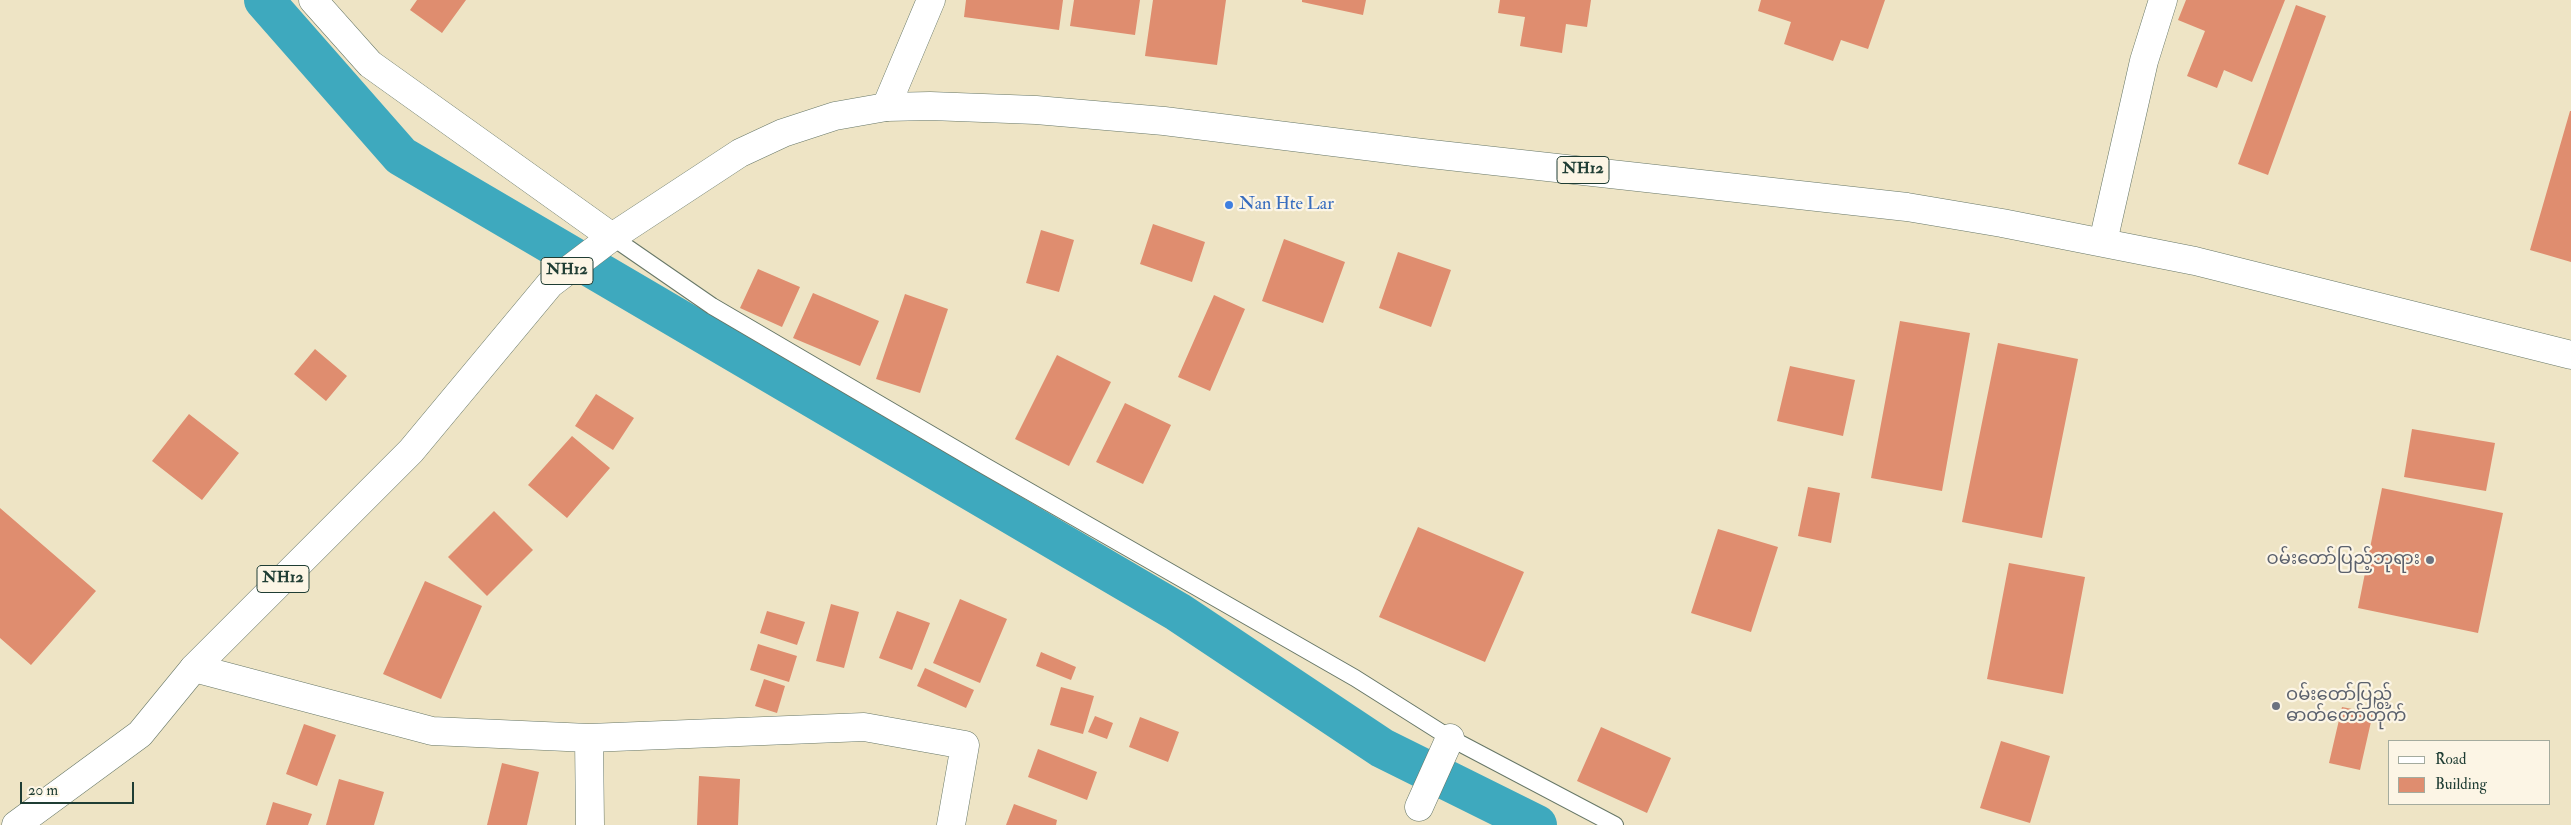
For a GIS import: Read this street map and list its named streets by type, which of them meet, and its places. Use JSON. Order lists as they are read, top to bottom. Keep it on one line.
{"streets":{"main road":["NH12"]},"places":["Nan Hte Lar","ဝမ်းတော်ပြည့်ဘုရား","ဝမ်းတော်ပြည့် ဓာတ်တော်တိုက်"],"legend":["Road","Building"],"scale_bar":"20 m"}
